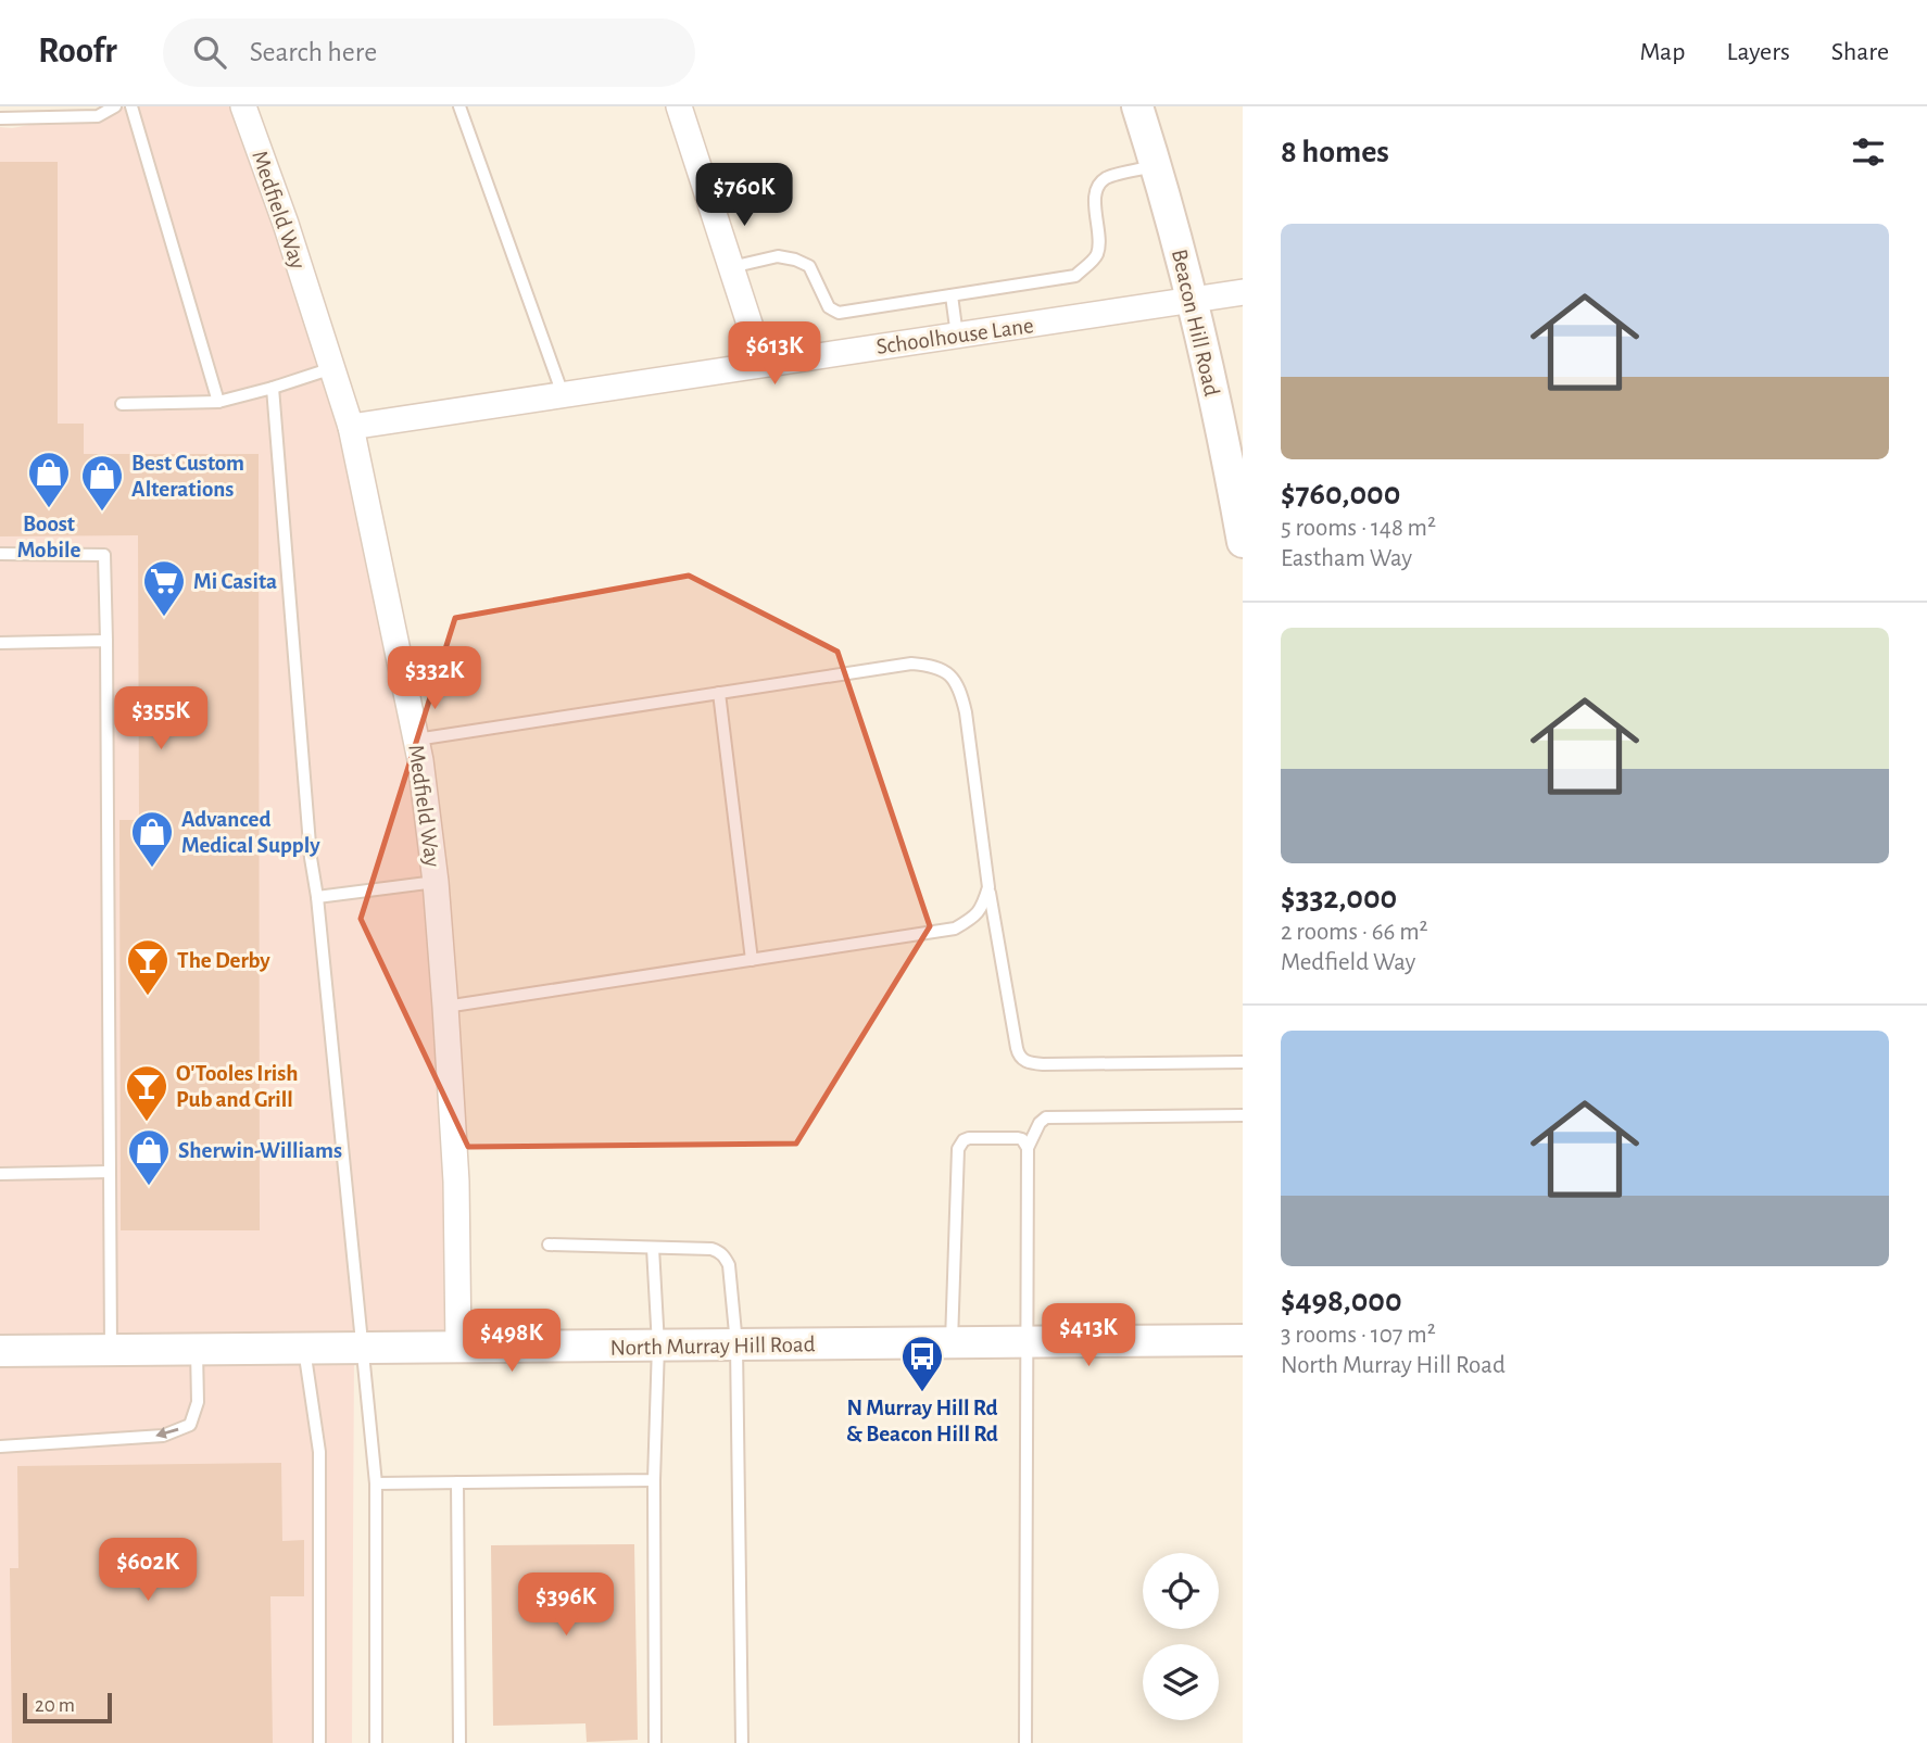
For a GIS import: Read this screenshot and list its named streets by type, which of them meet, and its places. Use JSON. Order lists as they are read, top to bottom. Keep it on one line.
{"streets":{"street":["Medfield Way","Beacon Hill Road","Schoolhouse Lane","North Murray Hill Road"]},"crossings":[["Medfield Way","Schoolhouse Lane"],["Medfield Way","North Murray Hill Road"],["Beacon Hill Road","Schoolhouse Lane"]],"places":{"shop":["Boost Mobile","Best Custom Alterations","Advanced Medical Supply","Sherwin-Williams"],"supermarket":["Mi Casita"],"bar":["The Derby","O'Tooles Irish Pub and Grill"],"bus stop":["N Murray Hill Rd & Beacon Hill Rd"]},"scale_bar":"20 m","page":{"header":"Roofr","search":"Search here","nav":["Map","Layers","Share"],"heading":"8 homes","price":["$760K","$613K","$332K","$355K","$413K","$498K","$602K","$396K"],"list":[{"name":"$760,000","note":"5 rooms · 148 m² · Eastham Way"},{"name":"$332,000","note":"2 rooms · 66 m² · Medfield Way"},{"name":"$498,000","note":"3 rooms · 107 m² · North Murray Hill Road"}],"scale":"20 m"}}
